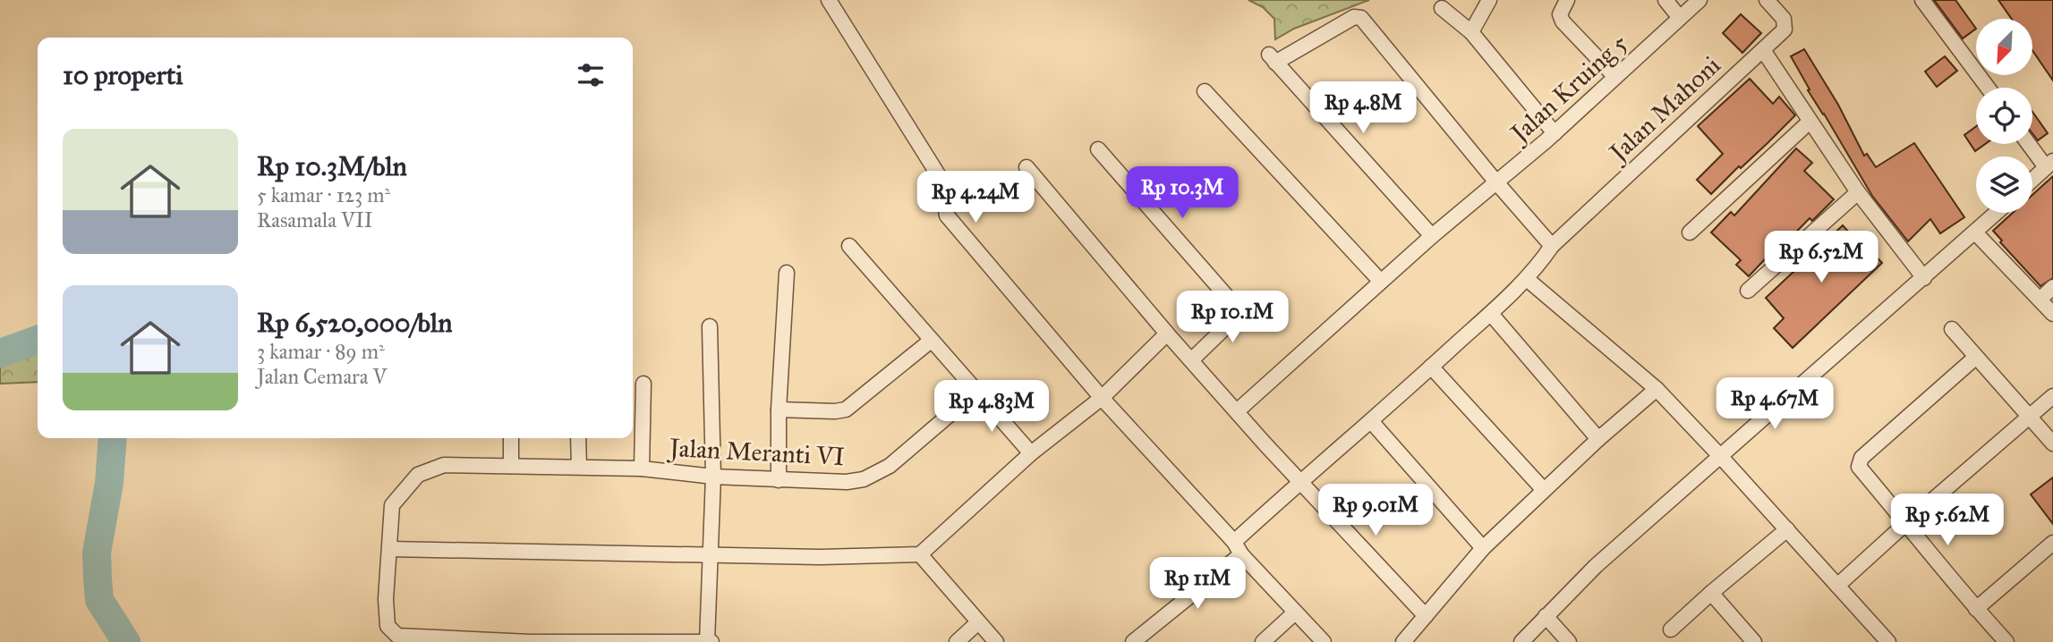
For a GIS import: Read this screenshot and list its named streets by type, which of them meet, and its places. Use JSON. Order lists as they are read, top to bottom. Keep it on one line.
{"streets":{"street":["Jalan Kruing 5","Jalan Mahoni","Jalan Meranti VI"]},"north":"bottom left","page":{"heading":"10 properti","price":["Rp 4.8M","Rp 10.3M","Rp 4.24M","Rp 6.52M","Rp 10.1M","Rp 4.67M","Rp 4.83M","Rp 9.01M","Rp 5.62M","Rp 11M"],"list":[{"name":"Rp 10.3M/bln","note":"5 kamar · 123 m² · Rasamala VII"},{"name":"Rp 6,520,000/bln","note":"3 kamar · 89 m² · Jalan Cemara V"}]}}
